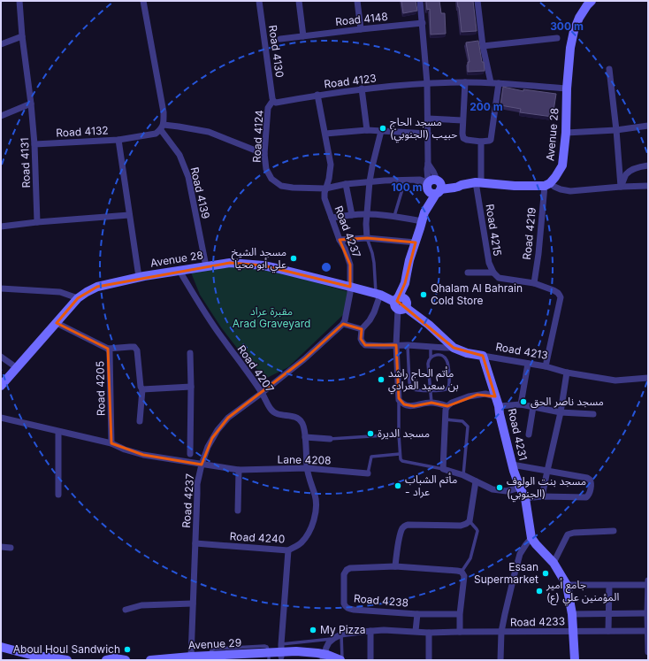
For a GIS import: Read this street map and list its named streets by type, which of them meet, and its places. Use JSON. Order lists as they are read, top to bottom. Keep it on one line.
{"streets":{"street":["Road 4148","Road 4130","Road 4123","Road 4132","Avenue 28","Road 4124","Road 4131","Road 4139","Road 4215","Road 4237","Road 4219","Road 4213","Road 4207","Road 4205","Road 4231","Lane 4208","Road 4240","Road 4238","Road 4233","Avenue 29"]},"crossings":[["Road 4130","Road 4123"],["Road 4130","Road 4124"],["Road 4123","Avenue 28"],["Road 4123","Road 4124"],["Road 4132","Avenue 28"],["Road 4132","Road 4131"],["Avenue 28","Road 4139"],["Avenue 28","Road 4237"],["Avenue 28","Road 4219"],["Avenue 28","Road 4213"],["Avenue 28","Road 4207"],["Avenue 28","Road 4205"],["Road 4124","Road 4237"],["Road 4237","Road 4207"],["Road 4237","Lane 4208"],["Road 4237","Road 4240"],["Road 4237","Avenue 29"],["Road 4213","Road 4231"],["Road 4207","Lane 4208"],["Road 4207","Road 4240"],["Lane 4208","Road 4240"],["Road 4233","Avenue 29"]],"parks":["مقبرة عراد Arad Graveyard"],"places":["مسجد الحاج حبيب (الجنوبي)","مسجد الشيخ علي أبو محيا","Qhalam Al Bahrain Cold Store","مأتم الحاج راشد بن سعيد العرادي","مسجد ناصر الحق","مسجد الديرة","مأتم الشباب - عراد","مسجد بنت الولوف (الجنوبي)","Essan Supermarket","جامع أمير المؤمنين علي (ع)","My Pizza","Aboul Houl Sandwich"],"rings":["300 m","200 m","100 m"]}
